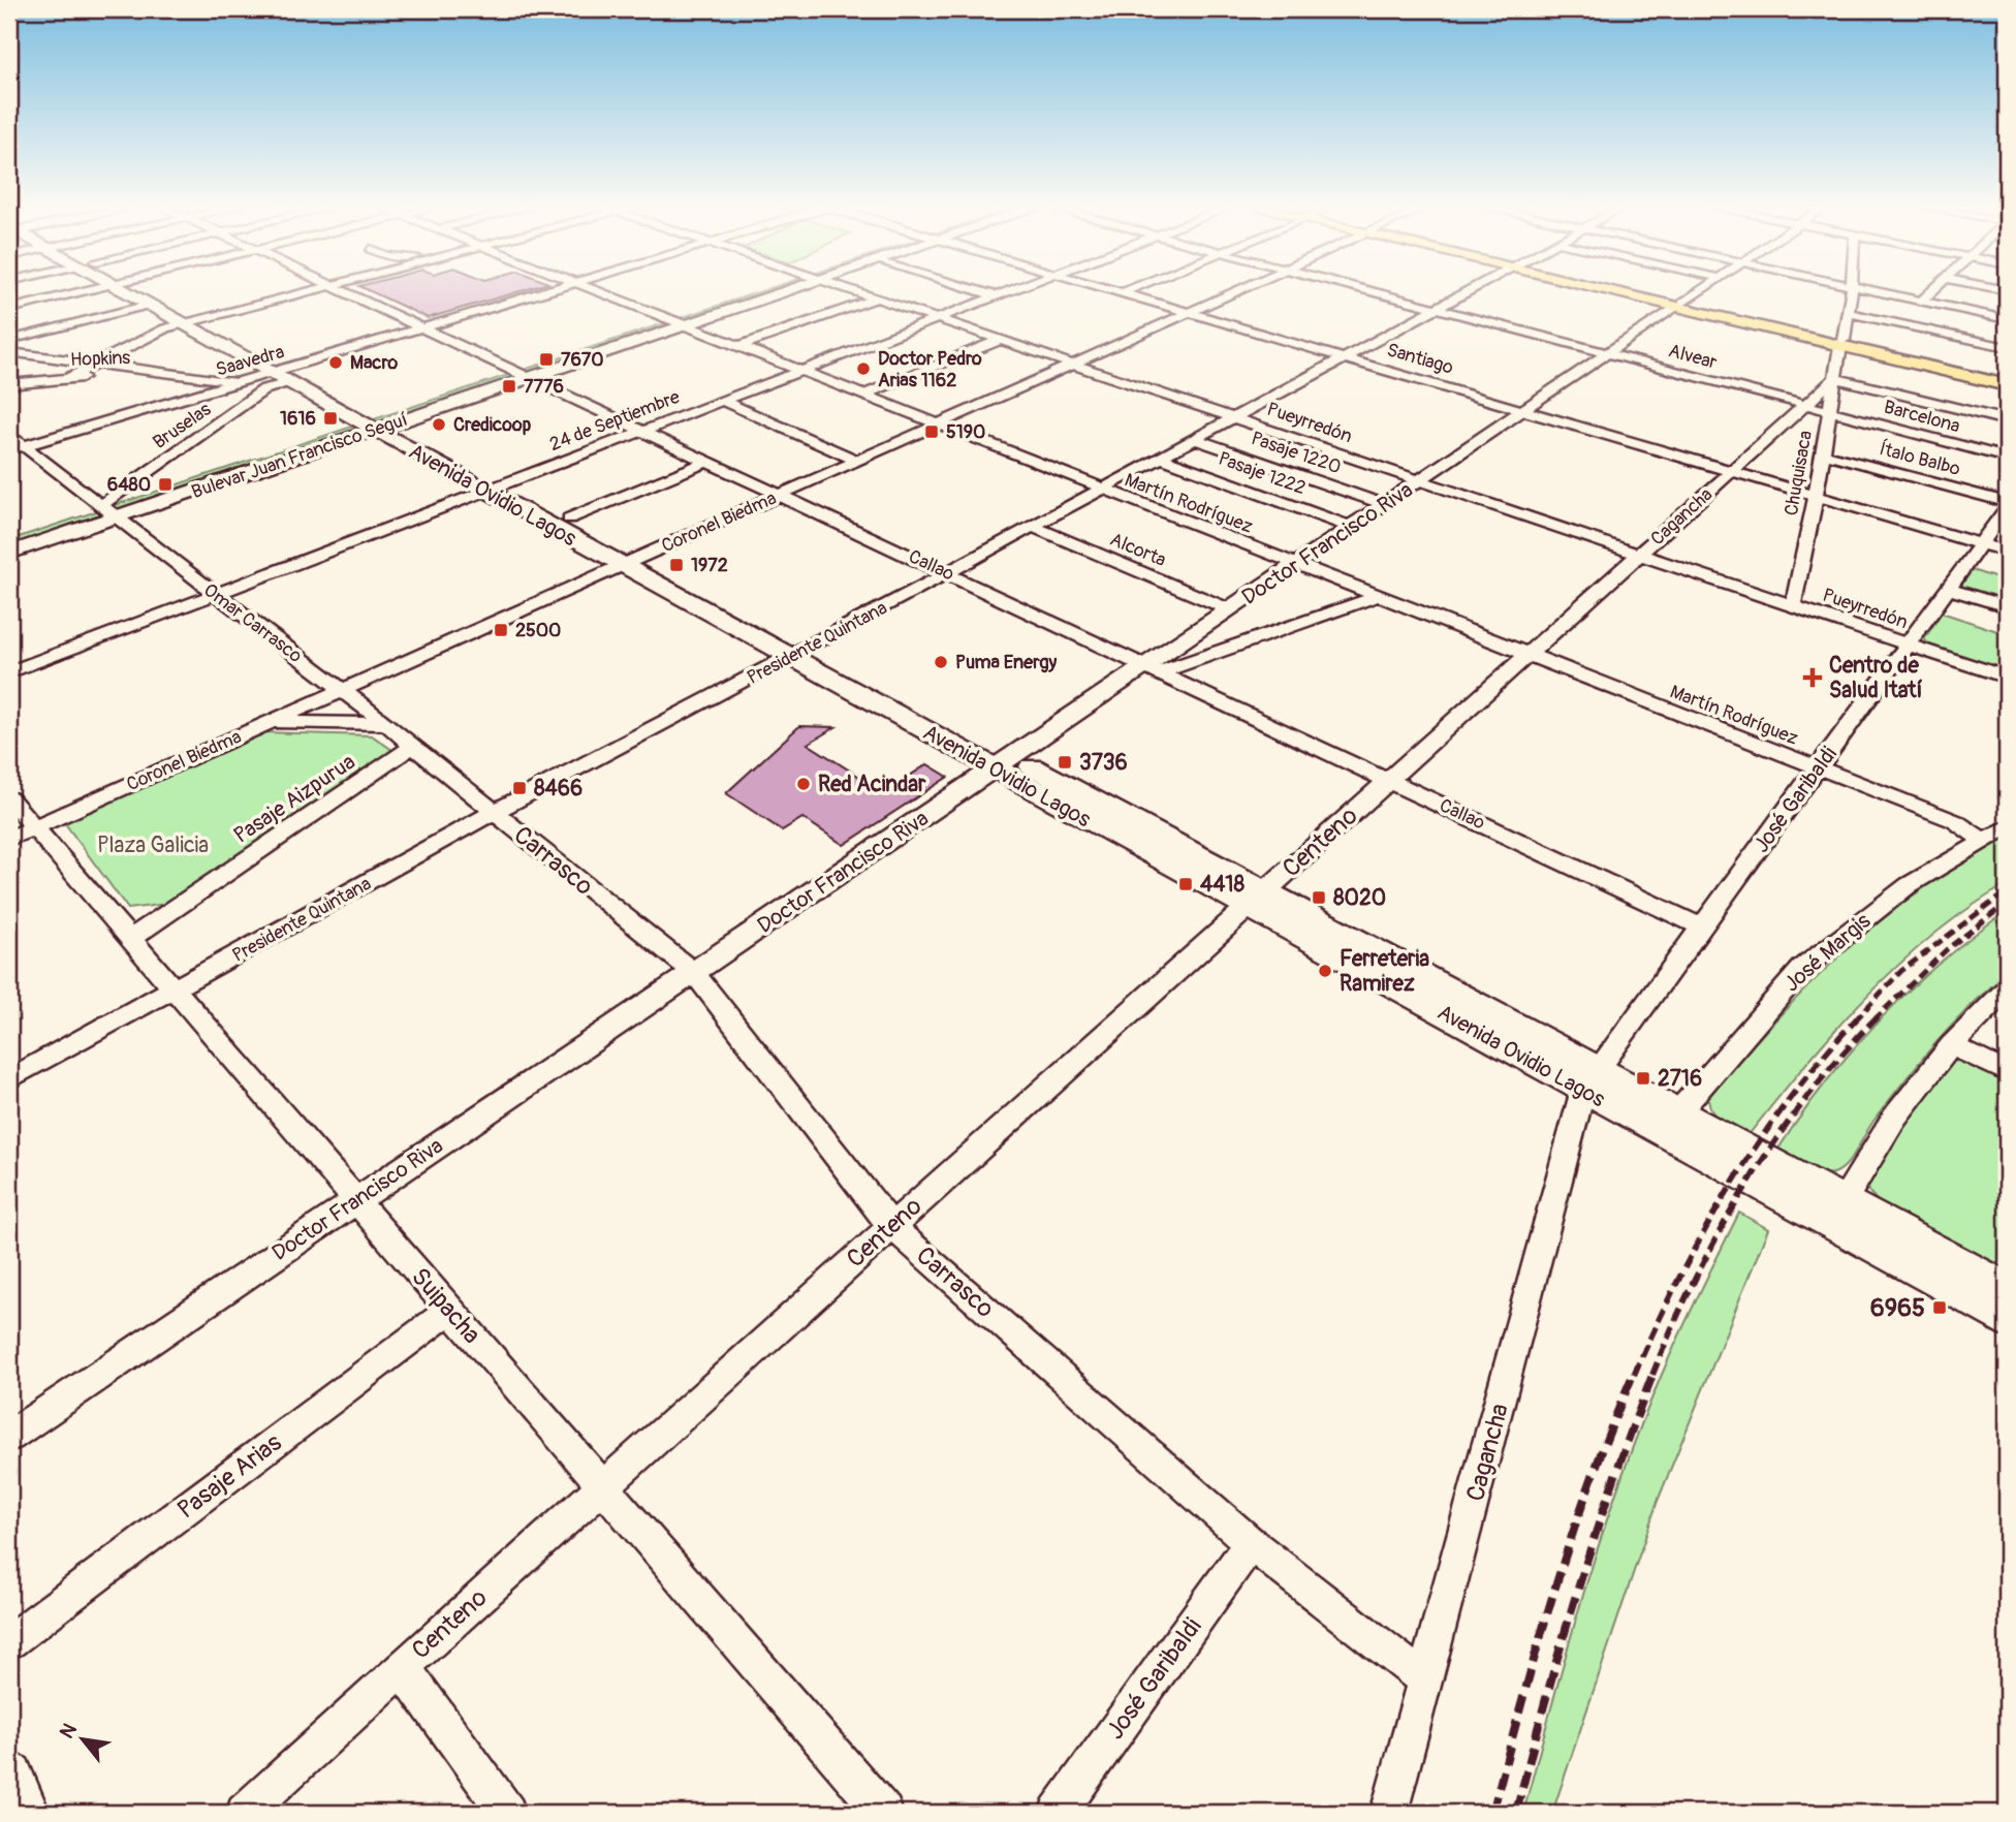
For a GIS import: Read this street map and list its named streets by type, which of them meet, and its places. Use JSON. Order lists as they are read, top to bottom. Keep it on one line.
{"streets":{"main road":["Bulevar Juan Francisco Seguí","Avenida Ovidio Lagos"],"street":["Alvear","Hopkins","Santiago","Saavedra","Barcelona","24 de Septiembre","Pueyrredón","Bruselas","Pasaje 1220","Ítalo Balbo","Pasaje 1222","Chuquisaca","Martín Rodríguez","Cagancha","Coronel Biedma","Doctor Francisco Riva","Alcorta","Callao","Omar Carrasco","Presidente Quintana","Pasaje Aizpurua","José Garibaldi","Centeno","Carrasco","José Margis","Suipacha","Pasaje Arias"]},"crossings":[["Alvear","Barcelona"],["Alvear","Chuquisaca"],["Alvear","Cagancha"],["Alvear","Doctor Francisco Riva"],["Alvear","Presidente Quintana"],["Santiago","Chuquisaca"],["Santiago","Cagancha"],["Santiago","Coronel Biedma"],["Santiago","Doctor Francisco Riva"],["Santiago","Presidente Quintana"],["Santiago","José Garibaldi"],["Saavedra","Bruselas"],["Saavedra","Avenida Ovidio Lagos"],["Saavedra","Callao"],["Saavedra","Omar Carrasco"],["Barcelona","Chuquisaca"],["24 de Septiembre","Pueyrredón"],["24 de Septiembre","Avenida Ovidio Lagos"],["24 de Septiembre","Martín Rodríguez"],["24 de Septiembre","Callao"],["24 de Septiembre","Omar Carrasco"],["Pueyrredón","Chuquisaca"],["Pueyrredón","Cagancha"],["Pueyrredón","Coronel Biedma"],["Pueyrredón","Doctor Francisco Riva"],["Pueyrredón","Presidente Quintana"],["Pueyrredón","José Garibaldi"],["Bruselas","Bulevar Juan Francisco Seguí"],["Bruselas","Avenida Ovidio Lagos"],["Bruselas","Omar Carrasco"],["Pasaje 1220","Doctor Francisco Riva"],["Pasaje 1220","Presidente Quintana"],["Bulevar Juan Francisco Seguí","Avenida Ovidio Lagos"],["Bulevar Juan Francisco Seguí","Martín Rodríguez"],["Bulevar Juan Francisco Seguí","Callao"],["Bulevar Juan Francisco Seguí","Omar Carrasco"],["Ítalo Balbo","Chuquisaca"],["Pasaje 1222","Doctor Francisco Riva"],["Pasaje 1222","Presidente Quintana"],["Chuquisaca","Cagancha"],["Avenida Ovidio Lagos","Cagancha"],["Avenida Ovidio Lagos","Coronel Biedma"],["Avenida Ovidio Lagos","Doctor Francisco Riva"],["Avenida Ovidio Lagos","Presidente Quintana"],["Avenida Ovidio Lagos","José Garibaldi"],["Avenida Ovidio Lagos","Centeno"],["Avenida Ovidio Lagos","José Margis"],["Martín Rodríguez","Cagancha"],["Martín Rodríguez","Coronel Biedma"],["Martín Rodríguez","Doctor Francisco Riva"],["Martín Rodríguez","Presidente Quintana"],["Martín Rodríguez","José Garibaldi"],["Martín Rodríguez","Centeno"],["Martín Rodríguez","José Margis"],["Cagancha","José Garibaldi"],["Cagancha","Centeno"],["Cagancha","Carrasco"],["Coronel Biedma","Callao"],["Coronel Biedma","Omar Carrasco"],["Coronel Biedma","Suipacha"],["Doctor Francisco Riva","Alcorta"],["Doctor Francisco Riva","Callao"],["Doctor Francisco Riva","Carrasco"],["Doctor Francisco Riva","Suipacha"],["Alcorta","Presidente Quintana"],["Callao","Presidente Quintana"],["Callao","José Garibaldi"],["Callao","Centeno"],["Omar Carrasco","Presidente Quintana"],["Omar Carrasco","Pasaje Aizpurua"],["Omar Carrasco","Carrasco"],["Presidente Quintana","Carrasco"],["Presidente Quintana","Suipacha"],["Pasaje Aizpurua","Suipacha"],["José Garibaldi","Carrasco"],["Centeno","Carrasco"],["Centeno","Suipacha"],["Suipacha","Pasaje Arias"]],"parks":["Plaza Galicia"],"places":{"transit":["7670","7776","1616","5190","6480","1972","2500","3736","8466","4418","8020","2716","6965"],"other":["Macro","Doctor Pedro Arias 1162","Credicoop","Puma Energy","Red Acindar","Ferreteria Ramirez"],"health":["Centro de Salud Itatí"]},"north":"top left"}
